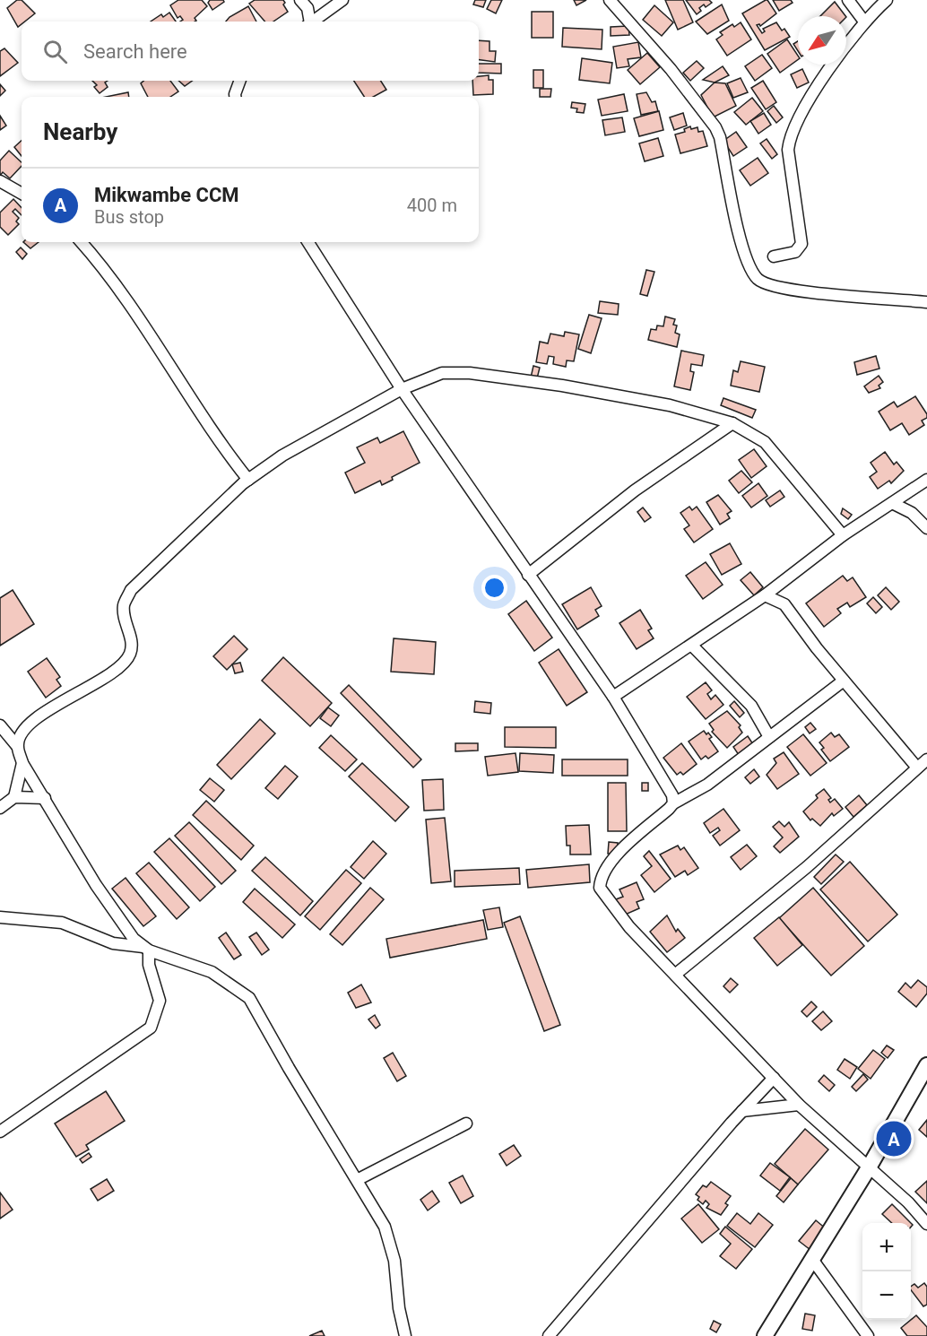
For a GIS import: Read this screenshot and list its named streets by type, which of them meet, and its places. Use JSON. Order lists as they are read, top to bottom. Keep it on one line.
{"north":"bottom left","page":{"search":"Search here","heading":"Nearby","list":[{"mark":"A","name":"Mikwambe CCM","note":"Bus stop","value":"400 m"}],"pins":"A","map_buttons":["+","−"]}}
